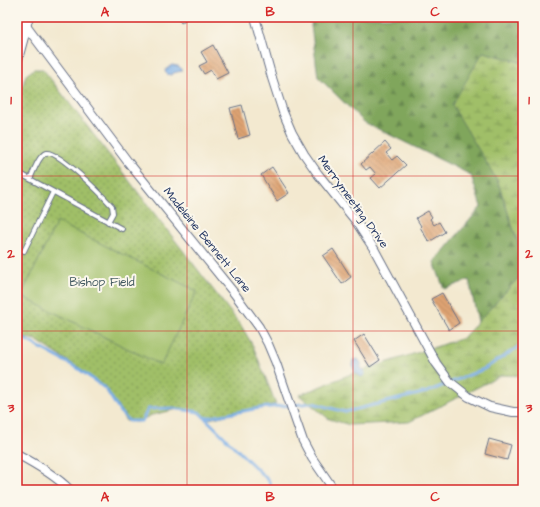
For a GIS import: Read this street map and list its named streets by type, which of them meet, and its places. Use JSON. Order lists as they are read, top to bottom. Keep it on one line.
{"streets":{"street":["Merrymeeting Drive","Madeleine Bennett Lane"]},"parks":["Bishop Field"],"grid":{"columns":["A","B","C"],"rows":["1","2","3"]}}
